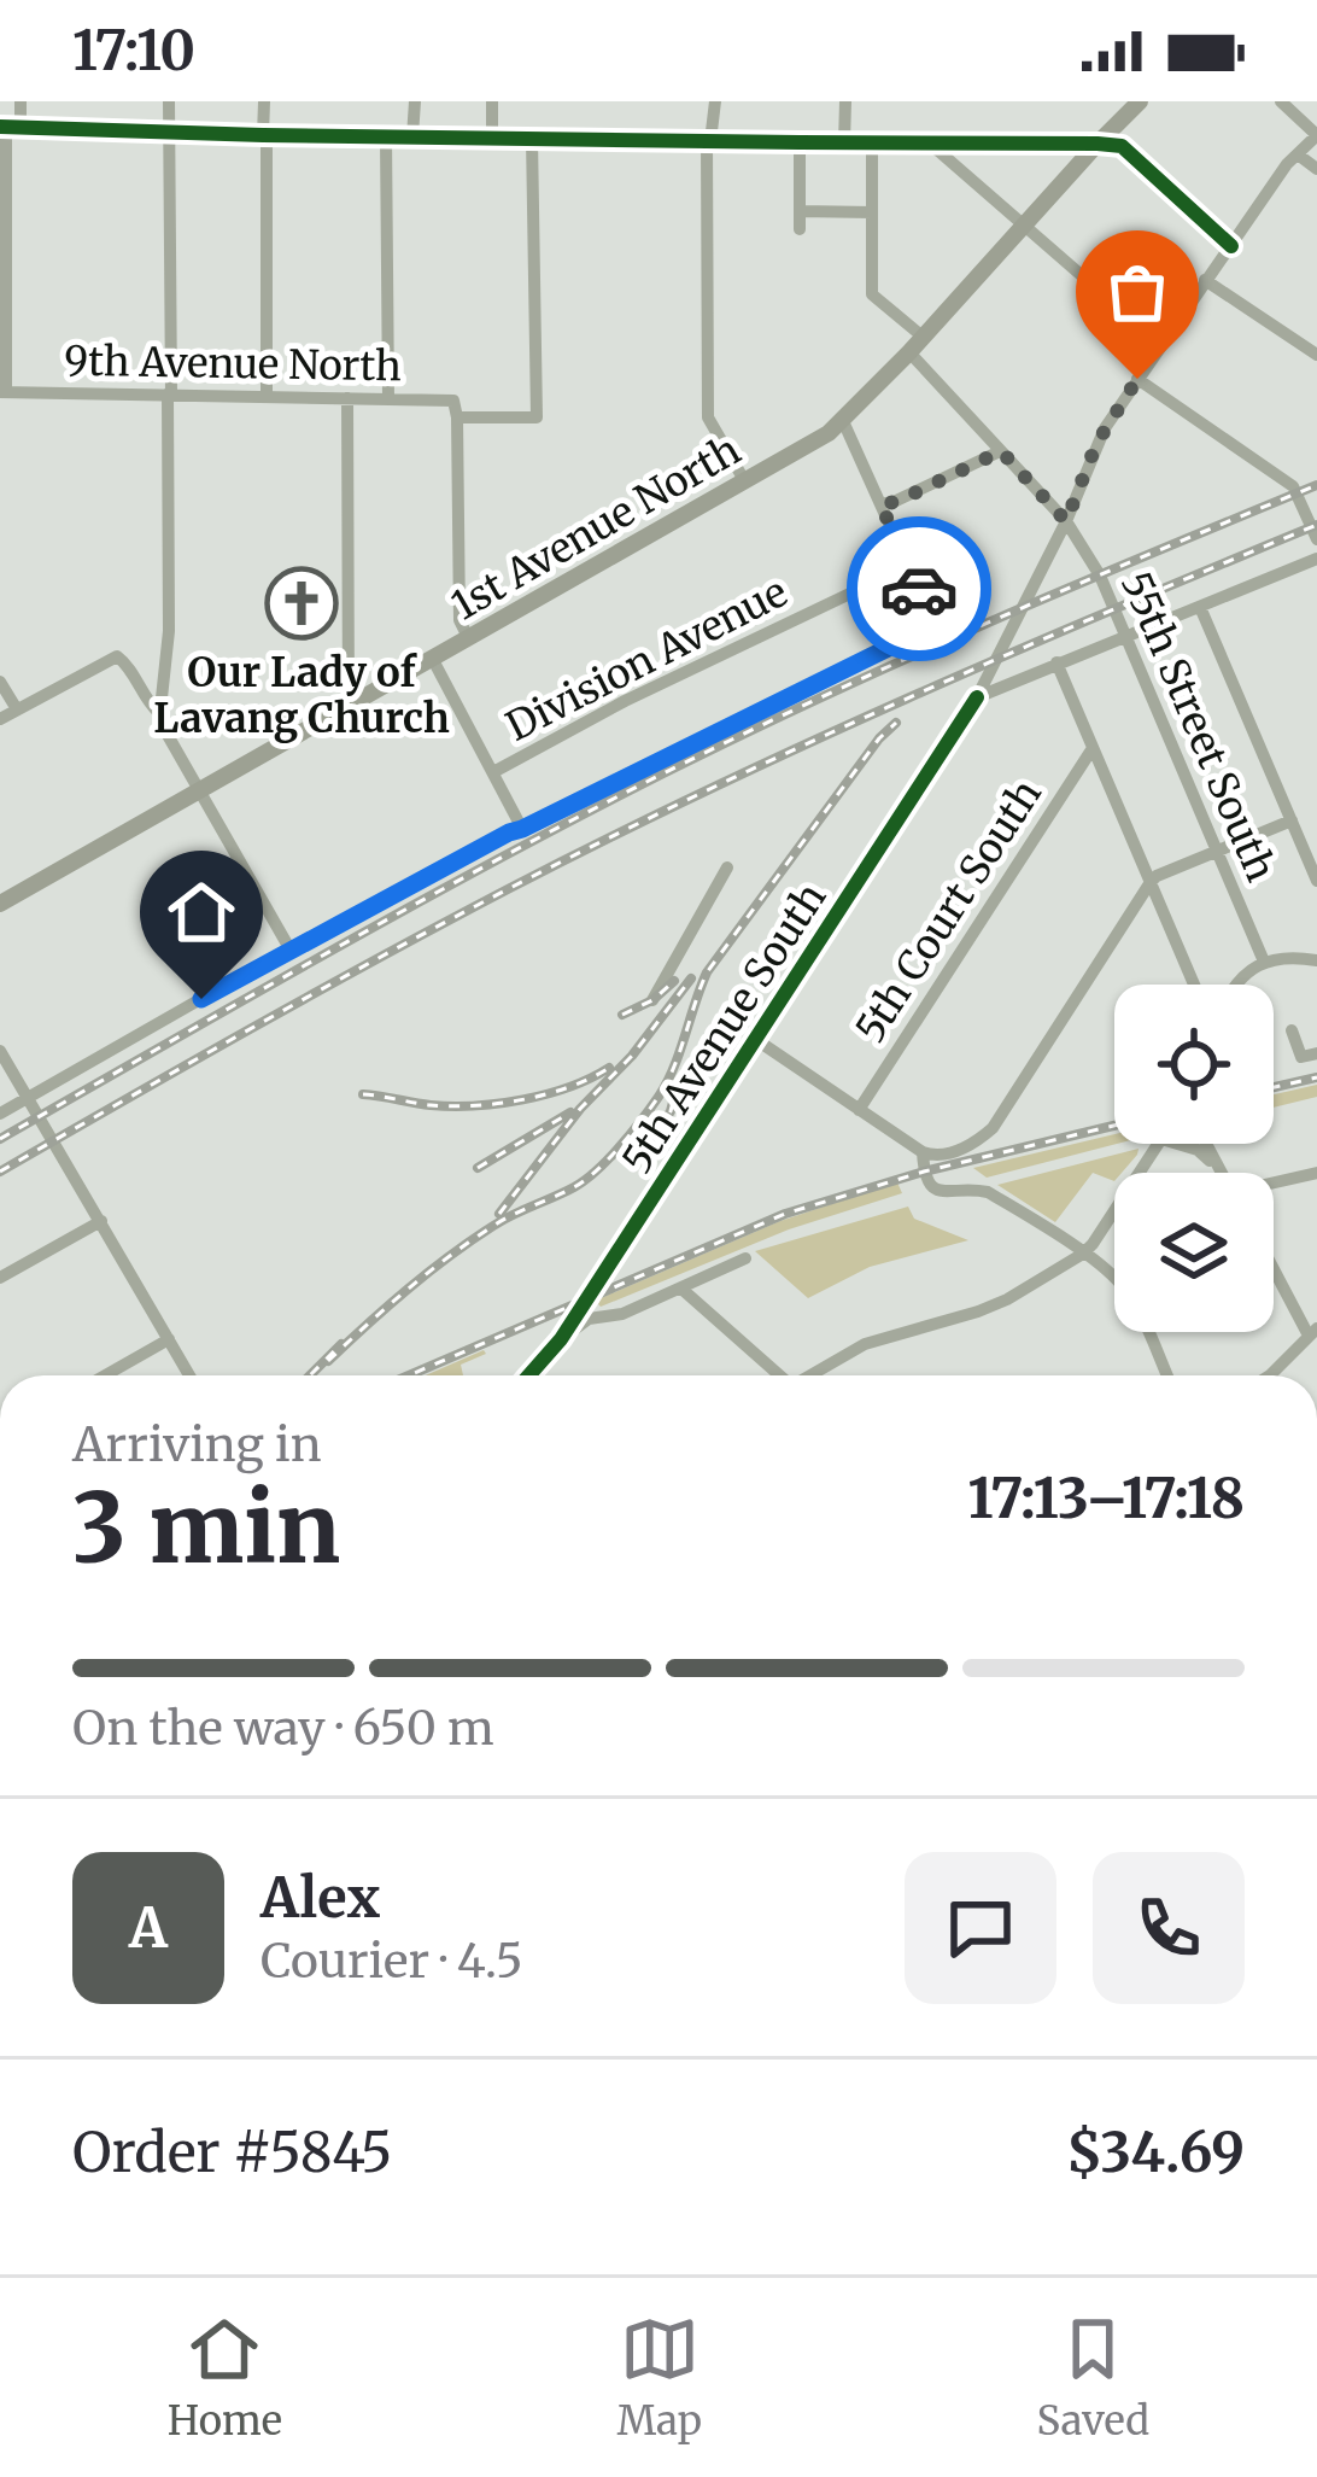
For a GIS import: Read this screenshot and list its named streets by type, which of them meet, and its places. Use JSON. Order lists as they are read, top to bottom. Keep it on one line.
{"streets":{"main road":["1st Avenue North"],"street":["9th Avenue North","Division Avenue","55th Street South","5th Court South","5th Avenue South"]},"crossings":[["1st Avenue North","55th Street South"],["55th Street South","5th Avenue South"]],"places":{"church":["Our Lady of Lavang Church"]},"page":{"status":"17:10","heading":["3 min","Arriving in","17:13–17:18"],"panel":["Alex","Courier · 4.5","Order #5845","$34.69"],"bar":"On the way · 650 m","round":"A","tabs":["Home","Map","Saved"]}}
